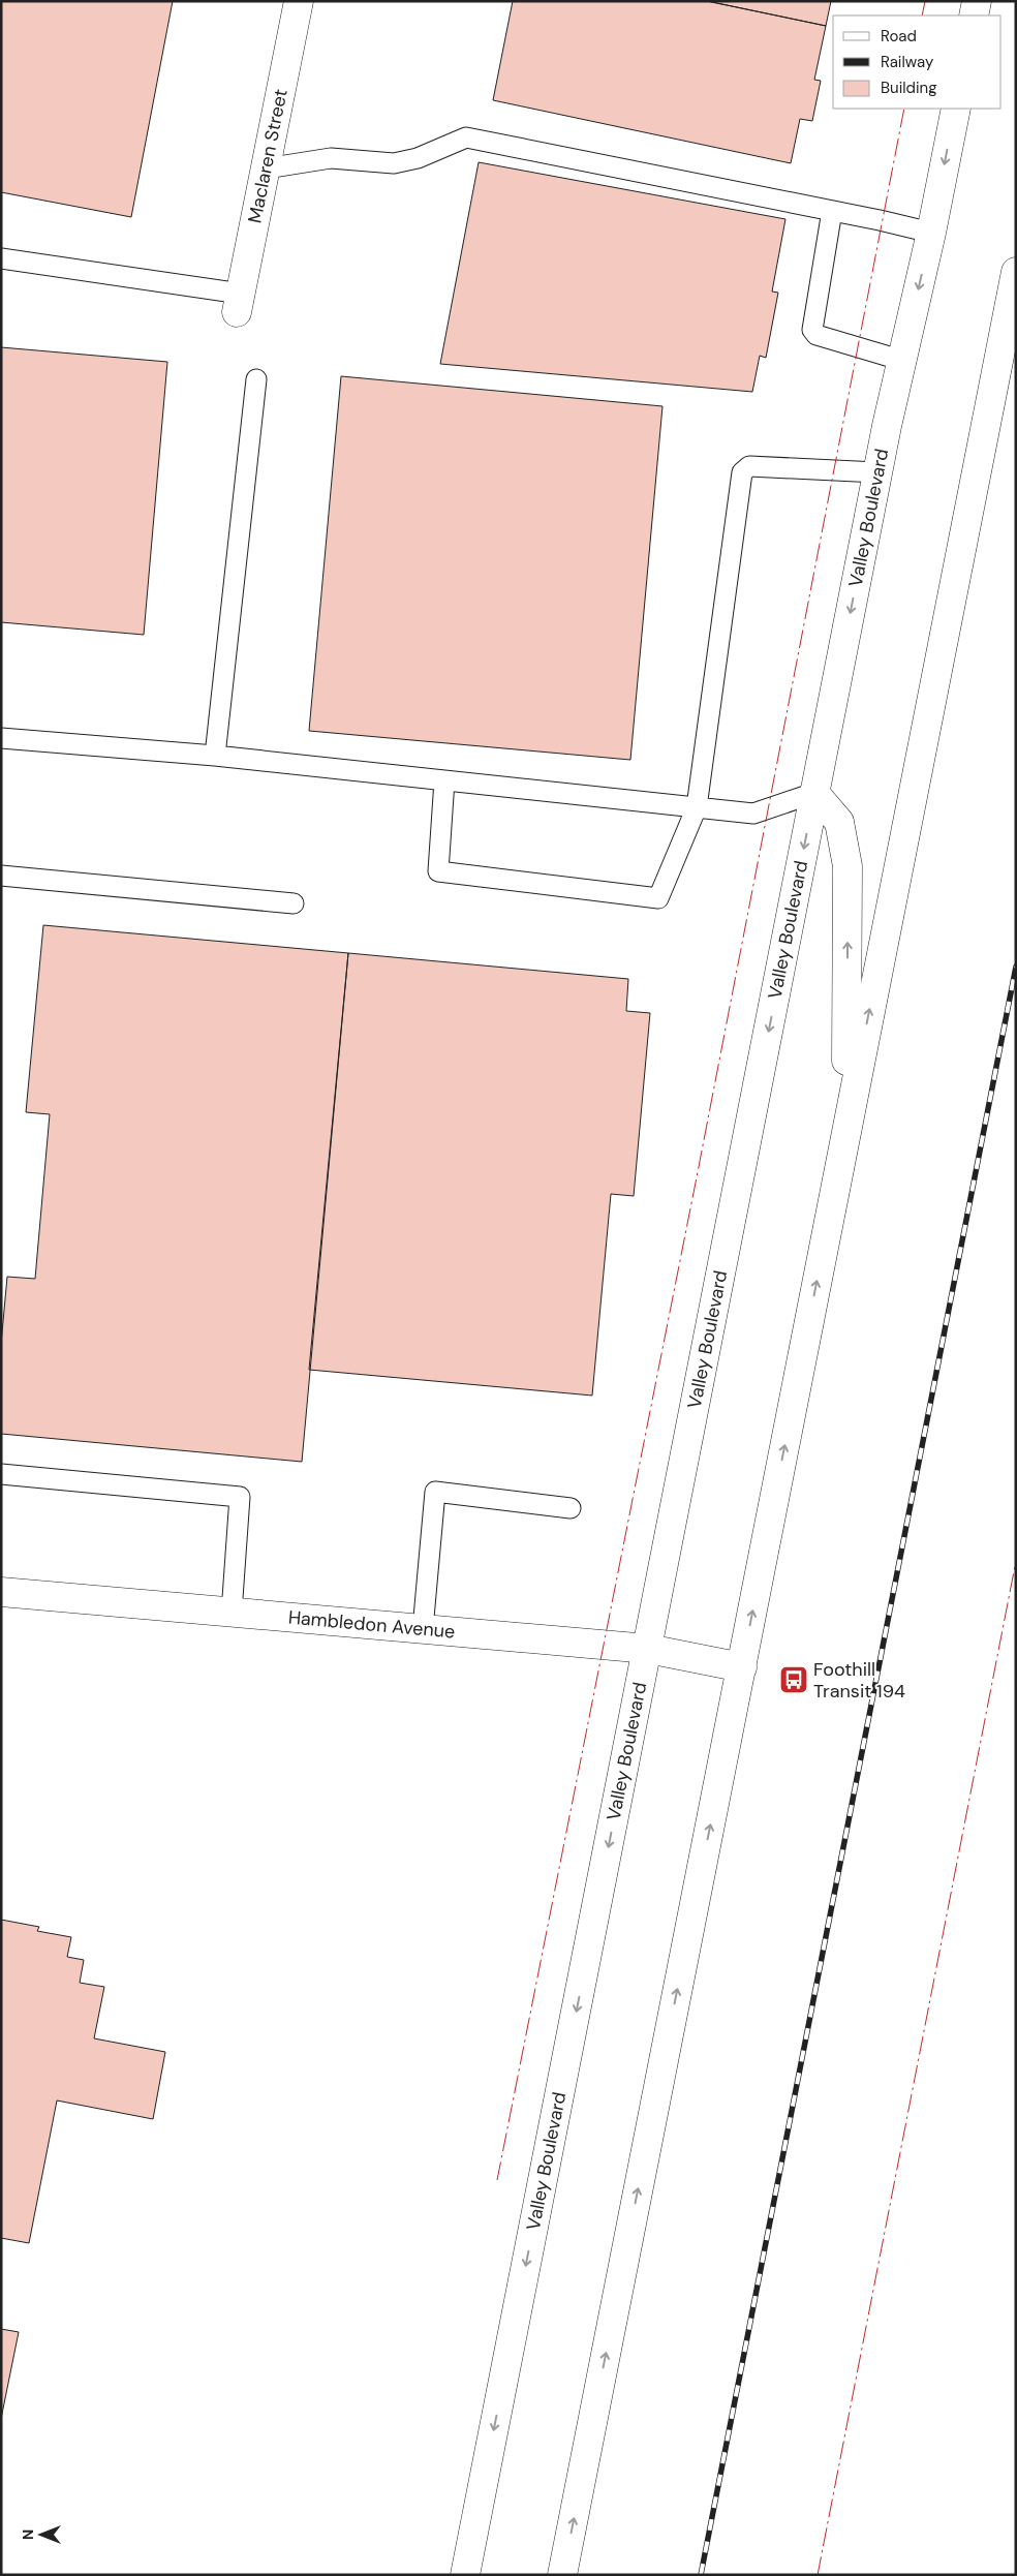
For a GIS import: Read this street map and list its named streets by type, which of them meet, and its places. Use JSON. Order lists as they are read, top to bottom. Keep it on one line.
{"streets":{"main road":["Maclaren Street","Valley Boulevard","Hambledon Avenue"]},"crossings":[["Valley Boulevard","Hambledon Avenue"]],"places":{"bus stop":["Foothill Transit 194"]},"legend":["Road","Railway","Building"],"north":"left"}
